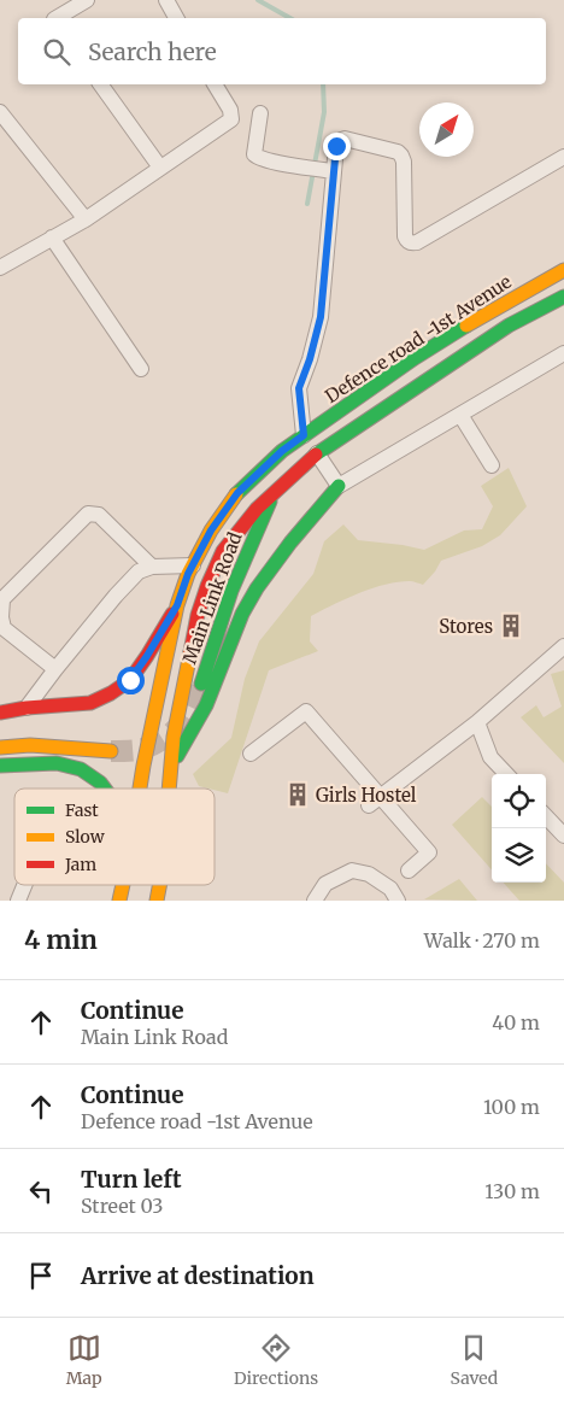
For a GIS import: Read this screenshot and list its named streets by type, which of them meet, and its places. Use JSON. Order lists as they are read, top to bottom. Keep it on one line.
{"streets":{"main road":["Defence road -1st Avenue","Main Link Road"]},"crossings":[["Defence road -1st Avenue","Main Link Road"]],"places":{"building":["Stores","Girls Hostel"]},"legend":["Fast","Slow","Jam"],"north":"top right","page":{"search":"Search here","heading":["4 min","Walk · 270 m"],"list":[["Continue","Main Link Road","40 m"],["Continue","Defence road -1st Avenue","100 m"],["Turn left","Street 03","130 m"],"Arrive at destination"],"nav":["Map","Directions","Saved"]}}
